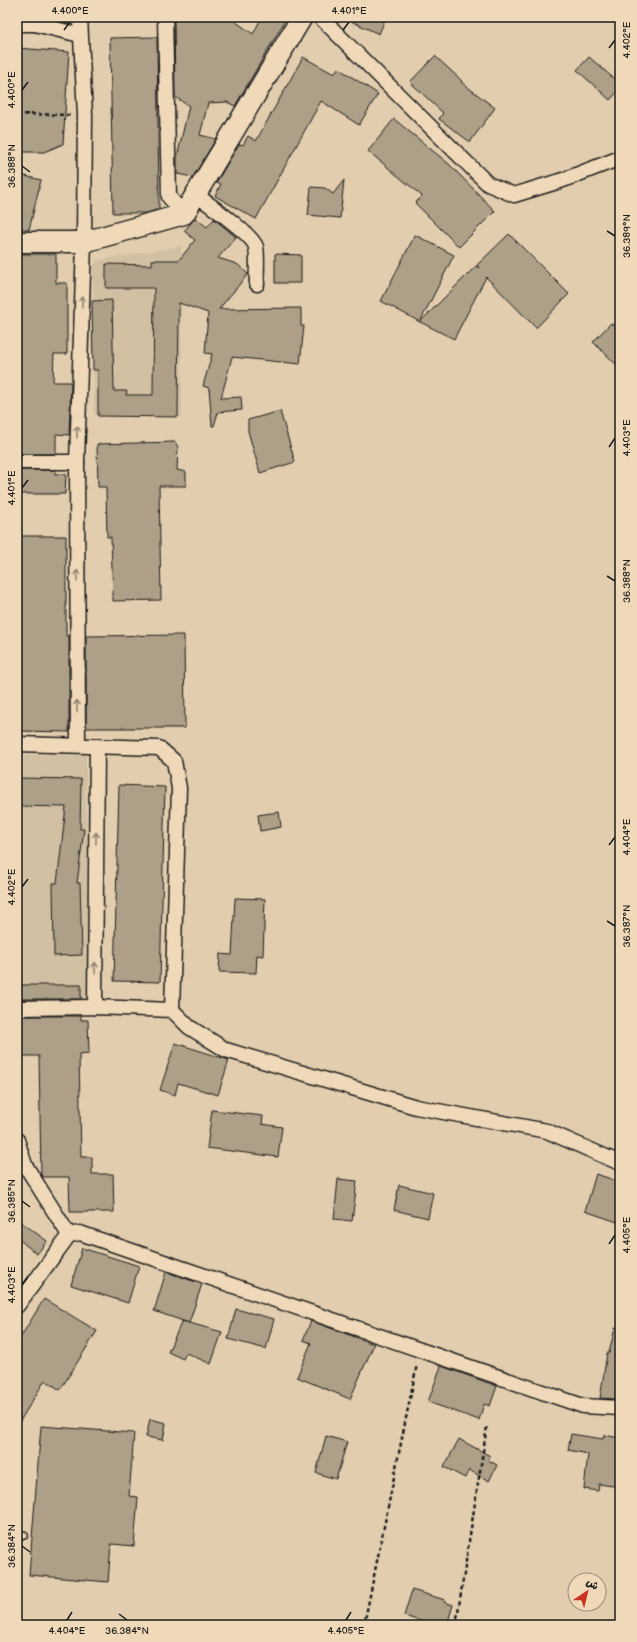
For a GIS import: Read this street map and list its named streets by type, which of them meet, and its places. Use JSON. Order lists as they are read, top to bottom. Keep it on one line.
{"north":"top right","coordinates":["4.400°E","4.401°E","4.402°E","36.388°N","36.389°N","4.403°E","4.404°E","36.387°N","36.385°N","4.405°E","36.384°N"]}
